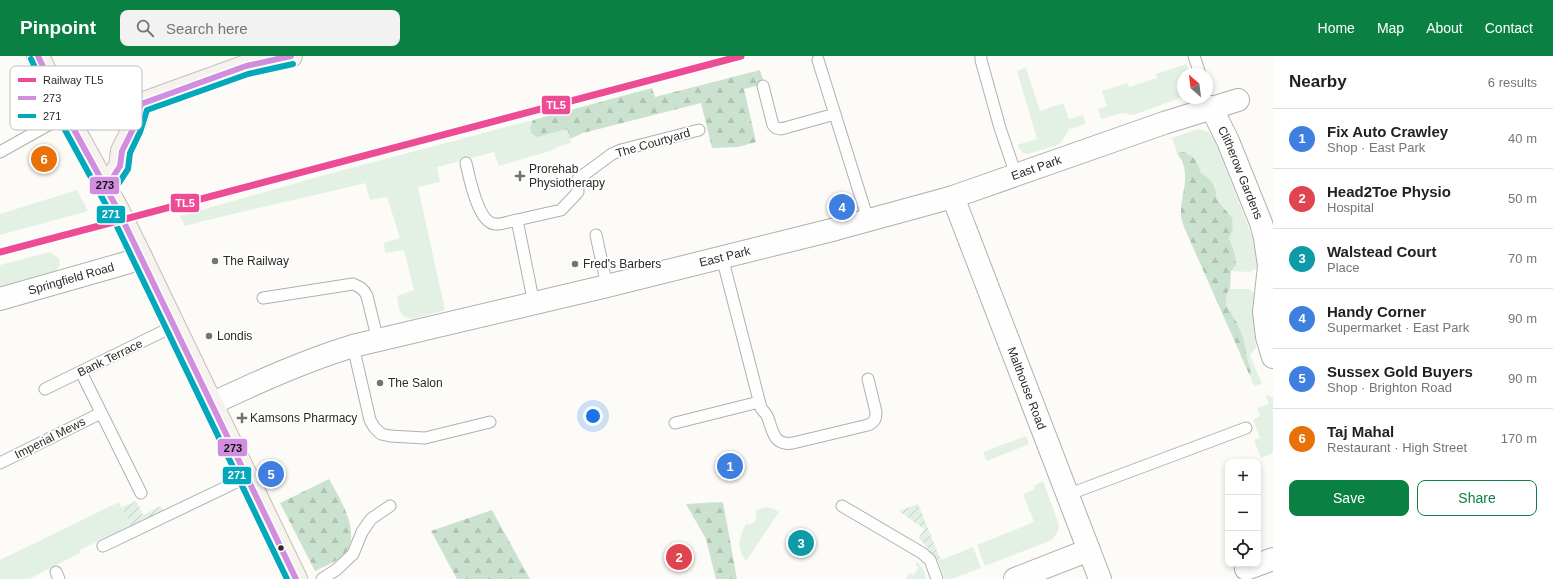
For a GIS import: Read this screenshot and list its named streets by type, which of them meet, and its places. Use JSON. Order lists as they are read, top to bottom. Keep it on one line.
{"streets":{"street":["East Park","Clitherow Gardens","Springfield Road","Malthouse Road"],"lane":["The Courtyard","Bank Terrace","Imperial Mews"]},"crossings":[["East Park","Malthouse Road"],["Bank Terrace","Imperial Mews"]],"places":{"health":["Prorehab Physiotherapy","Kamsons Pharmacy"],"other":["The Railway","Fred's Barbers","Londis","The Salon"]},"lines":["rail line TL5","transit line 273","transit line 271"],"legend":["Railway TL5","273","271"],"north":"top left","page":{"header":"Pinpoint","search":"Search here","nav":["Home","Map","About","Contact"],"heading":["Nearby","6 results"],"list":[{"mark":"1","name":"Fix Auto Crawley","note":"Shop · East Park","value":"40 m"},{"mark":"2","name":"Head2Toe Physio","note":"Hospital","value":"50 m"},{"mark":"3","name":"Walstead Court","note":"Place","value":"70 m"},{"mark":"4","name":"Handy Corner","note":"Supermarket · East Park","value":"90 m"},{"mark":"5","name":"Sussex Gold Buyers","note":"Shop · Brighton Road","value":"90 m"},{"mark":"6","name":"Taj Mahal","note":"Restaurant · High Street","value":"170 m"}],"pins":["6","4","1","5","3","2"],"map_buttons":["+","−"],"buttons":["Save","Share"]}}
